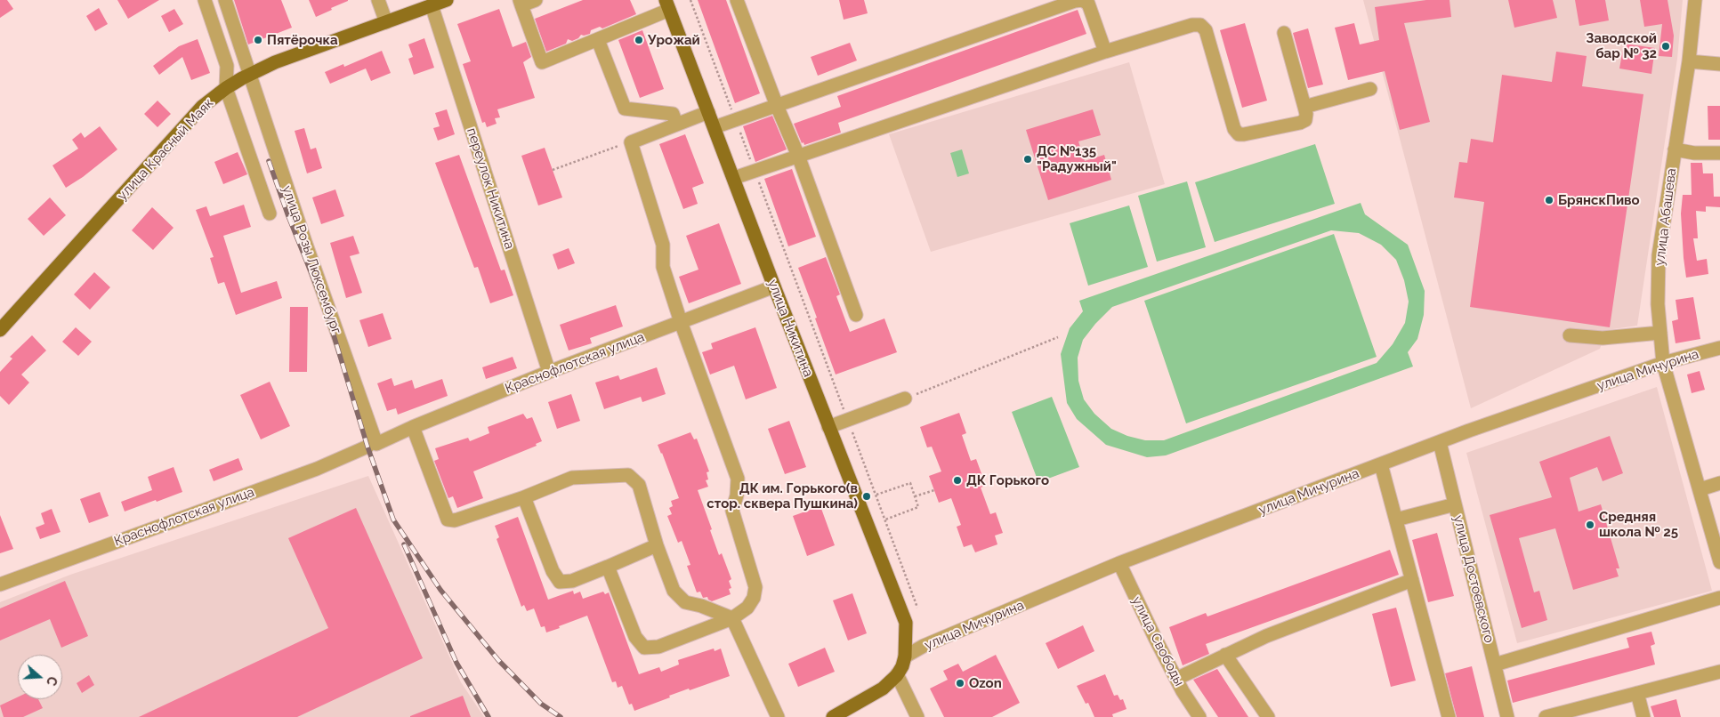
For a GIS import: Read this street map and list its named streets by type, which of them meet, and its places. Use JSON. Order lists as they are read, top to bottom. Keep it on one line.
{"streets":{"main road":["улица Красный Маяк","улица Никитина"],"street":["переулок Никитина","улица Абашева","улица Розы Люксембург","Краснофлотская улица","улица Мичурина","улица Достоевского","улица Свободы"]},"crossings":[["улица Красный Маяк","переулок Никитина"],["улица Красный Маяк","улица Розы Люксембург"],["переулок Никитина","Краснофлотская улица"],["улица Абашева","улица Мичурина"],["улица Розы Люксембург","Краснофлотская улица"],["улица Никитина","Краснофлотская улица"],["улица Никитина","улица Мичурина"],["улица Мичурина","улица Достоевского"],["улица Мичурина","улица Свободы"]],"places":["Пятёрочка","Урожай","Заводской бар № 32","ДС №135 \"Радужный\"","БрянскПиво","ДК Горького","ДК им. Горького(в стор. сквера Пушкина)","Средняя школа № 25","Ozon"],"north":"right"}
